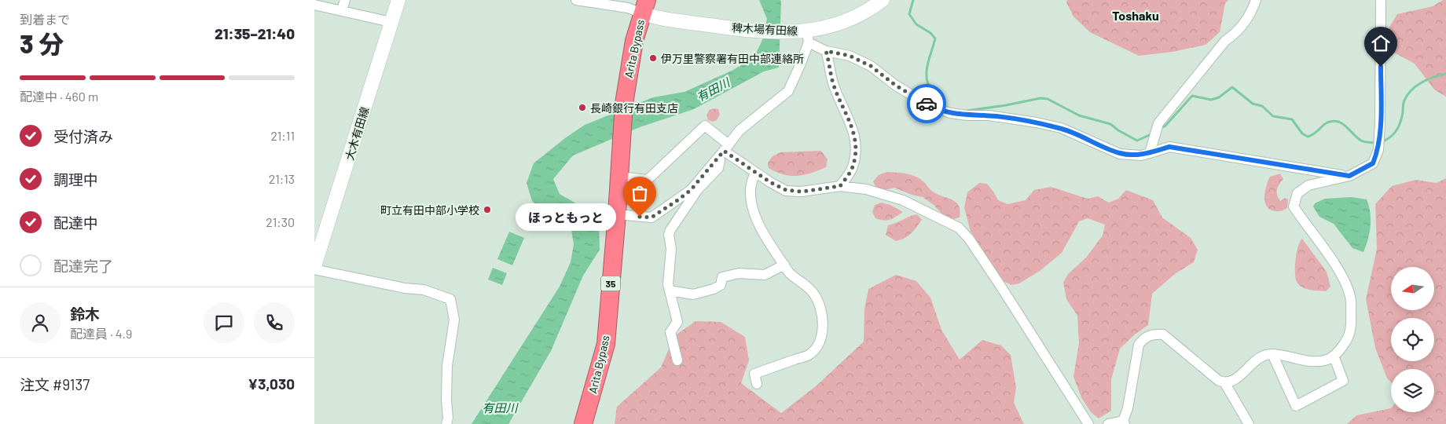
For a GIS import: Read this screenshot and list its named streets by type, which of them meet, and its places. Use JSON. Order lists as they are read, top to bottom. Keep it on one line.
{"streets":{"highway":["Arita Bypass","35"],"main road":["稗木場有田線","大木有田線"]},"crossings":[["稗木場有田線","Arita Bypass"]],"districts":["Toshaku"],"water":["有田川"],"places":["伊万里警察署有田中部連絡所","長崎銀行有田支店","町立有田中部小学校","ほっともっと"],"north":"left","page":{"heading":["3 分","到着まで","21:35–21:40"],"panel":["鈴木","配達員 · 4.9","注文 #9137","¥3,030"],"bar":"配達中 · 460 m","list":[["受付済み","21:11"],["調理中","21:13"],["配達中","21:30"],"配達完了"],"bubble":"ほっともっと"}}
